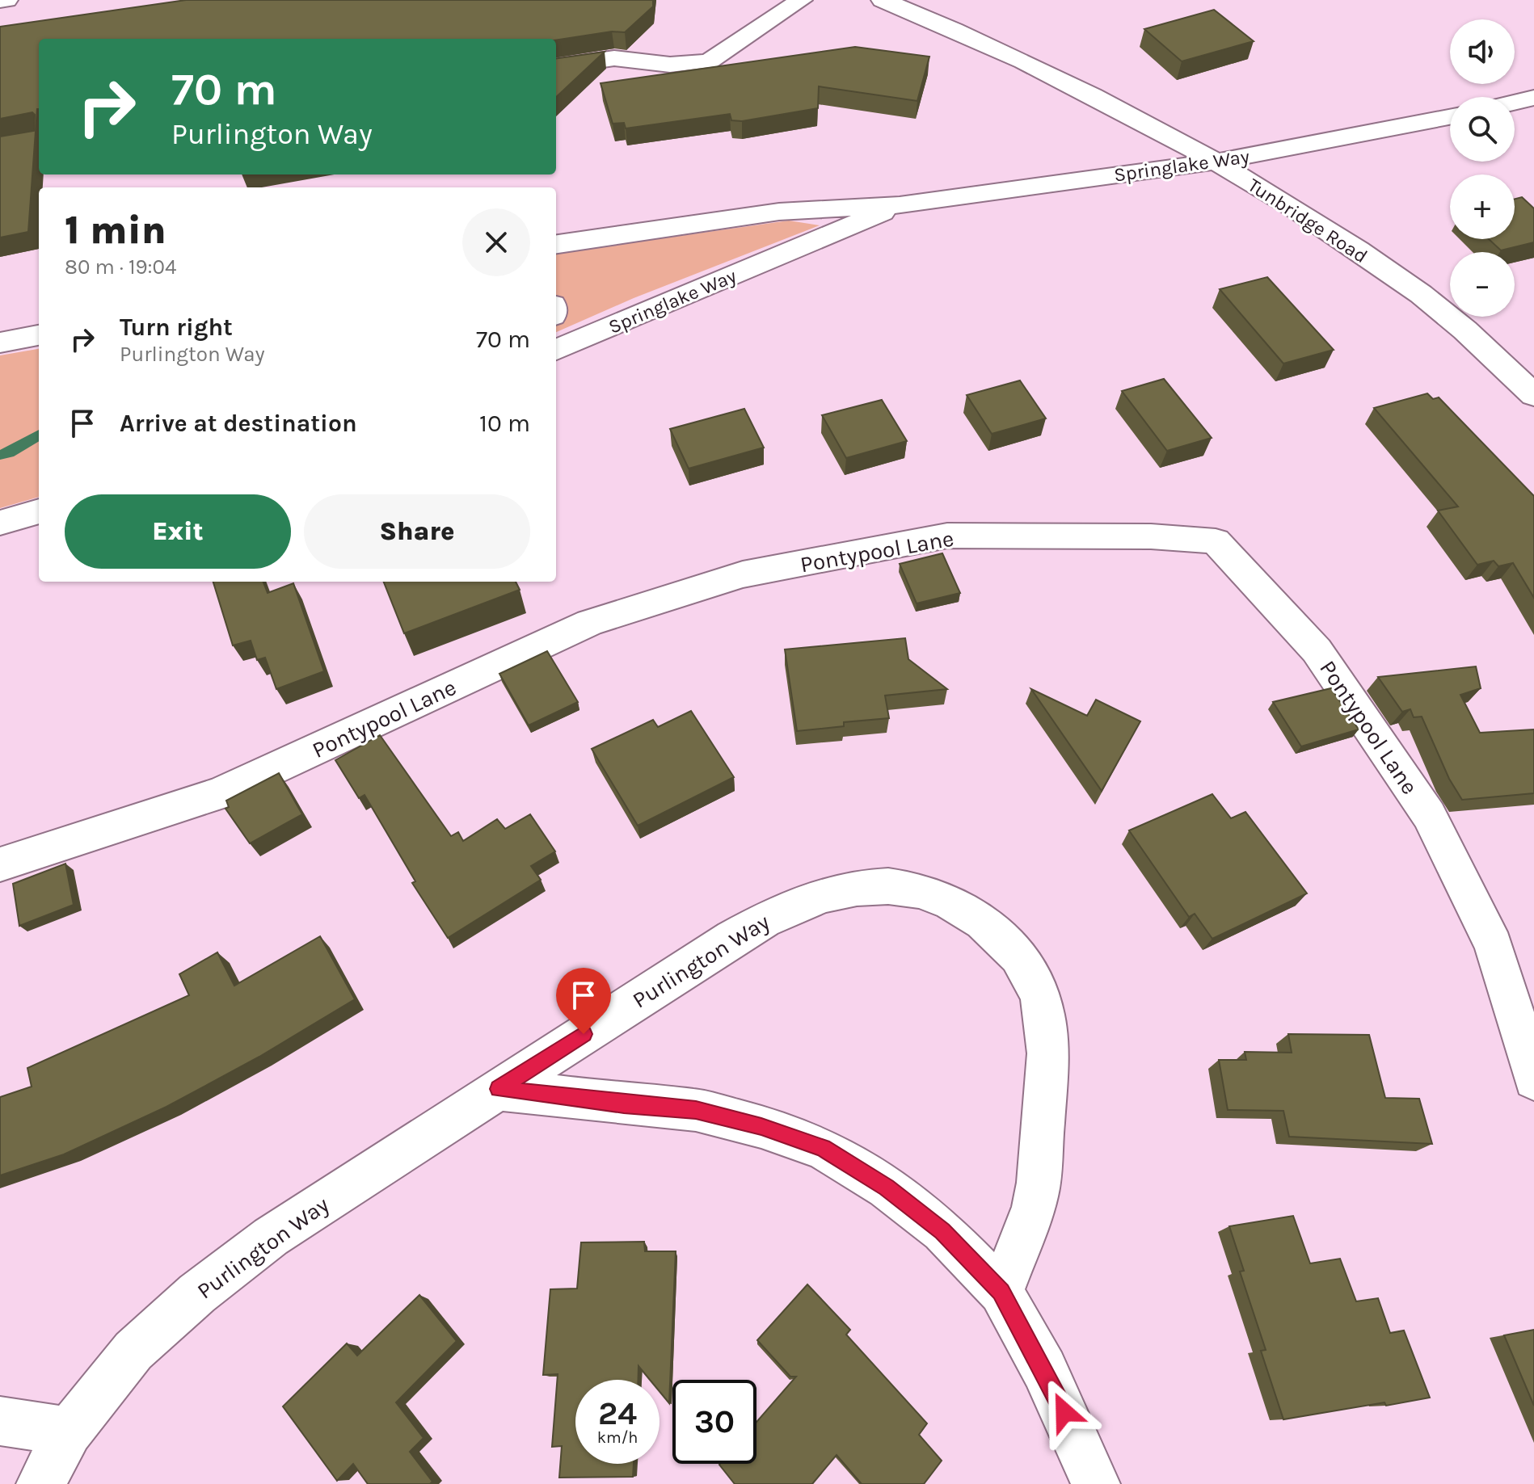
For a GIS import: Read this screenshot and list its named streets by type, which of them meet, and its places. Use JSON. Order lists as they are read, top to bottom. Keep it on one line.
{"streets":{"street":["Springlake Way","Tunbridge Road","Pontypool Lane","Purlington Way"]},"crossings":[["Springlake Way","Tunbridge Road"]],"page":{"map_buttons":["+","−"],"turn":["70 m","Purlington Way"],"heading":["1 min","80 m · 19:04"],"list":[{"name":"Turn right","note":"Purlington Way","value":"70 m"},{"name":"Arrive at destination","value":"10 m"}],"buttons":["Exit","Share"],"speed":"24 km/h","limit":"30"}}
